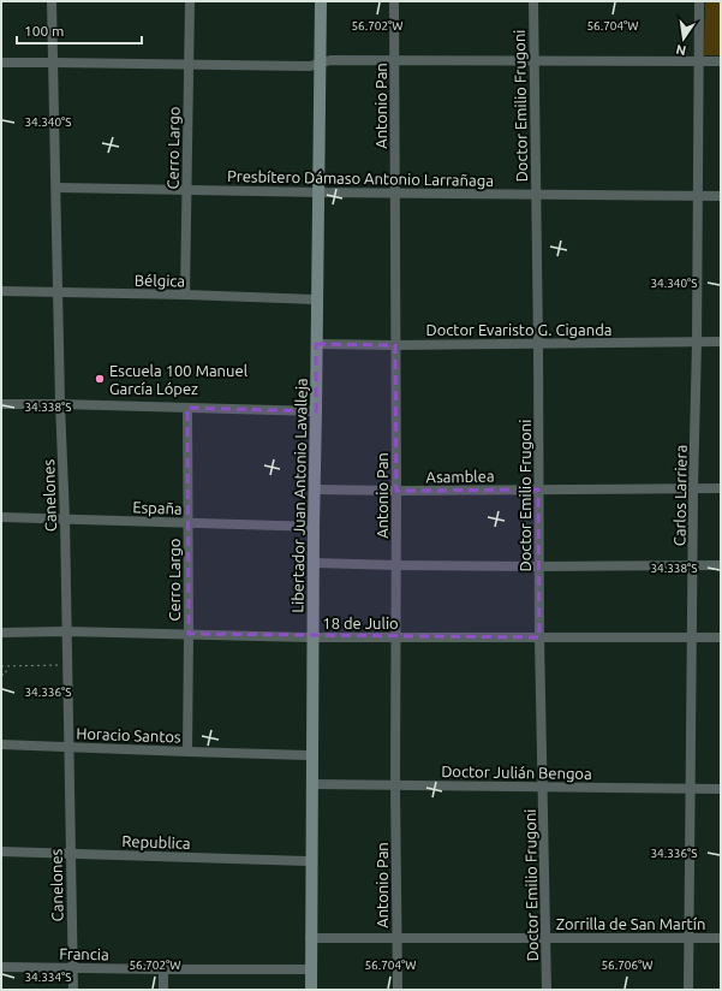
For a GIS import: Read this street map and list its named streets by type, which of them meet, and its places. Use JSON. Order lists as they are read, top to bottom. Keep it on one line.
{"streets":{"street":["Antonio Pan","Doctor Emilio Frugoni","Cerro Largo","Presbítero Dámaso Antonio Larrañaga","Bélgica","Doctor Evaristo G. Ciganda","Asamblea","Canelones","Libertador Juan Antonio Lavalleja","Carlos Larriera","España","18 de Julio","Horacio Santos","Doctor Julián Bengoa","Republica","Zorrilla de San Martín","Francia"]},"crossings":[["Antonio Pan","Presbítero Dámaso Antonio Larrañaga"],["Antonio Pan","Doctor Evaristo G. Ciganda"],["Antonio Pan","Asamblea"],["Antonio Pan","18 de Julio"],["Antonio Pan","Doctor Julián Bengoa"],["Antonio Pan","Zorrilla de San Martín"],["Doctor Emilio Frugoni","Presbítero Dámaso Antonio Larrañaga"],["Doctor Emilio Frugoni","Doctor Evaristo G. Ciganda"],["Doctor Emilio Frugoni","Asamblea"],["Doctor Emilio Frugoni","18 de Julio"],["Doctor Emilio Frugoni","Doctor Julián Bengoa"],["Doctor Emilio Frugoni","Zorrilla de San Martín"],["Cerro Largo","Presbítero Dámaso Antonio Larrañaga"],["Cerro Largo","Bélgica"],["Cerro Largo","España"],["Cerro Largo","18 de Julio"],["Cerro Largo","Horacio Santos"],["Presbítero Dámaso Antonio Larrañaga","Canelones"],["Presbítero Dámaso Antonio Larrañaga","Libertador Juan Antonio Lavalleja"],["Presbítero Dámaso Antonio Larrañaga","Carlos Larriera"],["Bélgica","Canelones"],["Bélgica","Libertador Juan Antonio Lavalleja"],["Doctor Evaristo G. Ciganda","Libertador Juan Antonio Lavalleja"],["Doctor Evaristo G. Ciganda","Carlos Larriera"],["Asamblea","Libertador Juan Antonio Lavalleja"],["Asamblea","Carlos Larriera"],["Canelones","España"],["Canelones","18 de Julio"],["Canelones","Horacio Santos"],["Canelones","Republica"],["Canelones","Francia"],["Libertador Juan Antonio Lavalleja","España"],["Libertador Juan Antonio Lavalleja","18 de Julio"],["Libertador Juan Antonio Lavalleja","Horacio Santos"],["Libertador Juan Antonio Lavalleja","Doctor Julián Bengoa"],["Libertador Juan Antonio Lavalleja","Republica"],["Libertador Juan Antonio Lavalleja","Zorrilla de San Martín"],["Libertador Juan Antonio Lavalleja","Francia"],["Carlos Larriera","18 de Julio"],["Carlos Larriera","Doctor Julián Bengoa"],["Carlos Larriera","Zorrilla de San Martín"]],"places":["Escuela 100 Manuel García López"],"scale_bar":"100 m","north":"bottom","coordinates":["56.702°W","56.704°W","34.340°S","34.338°S","34.336°S","56.706°W","34.334°S"]}
